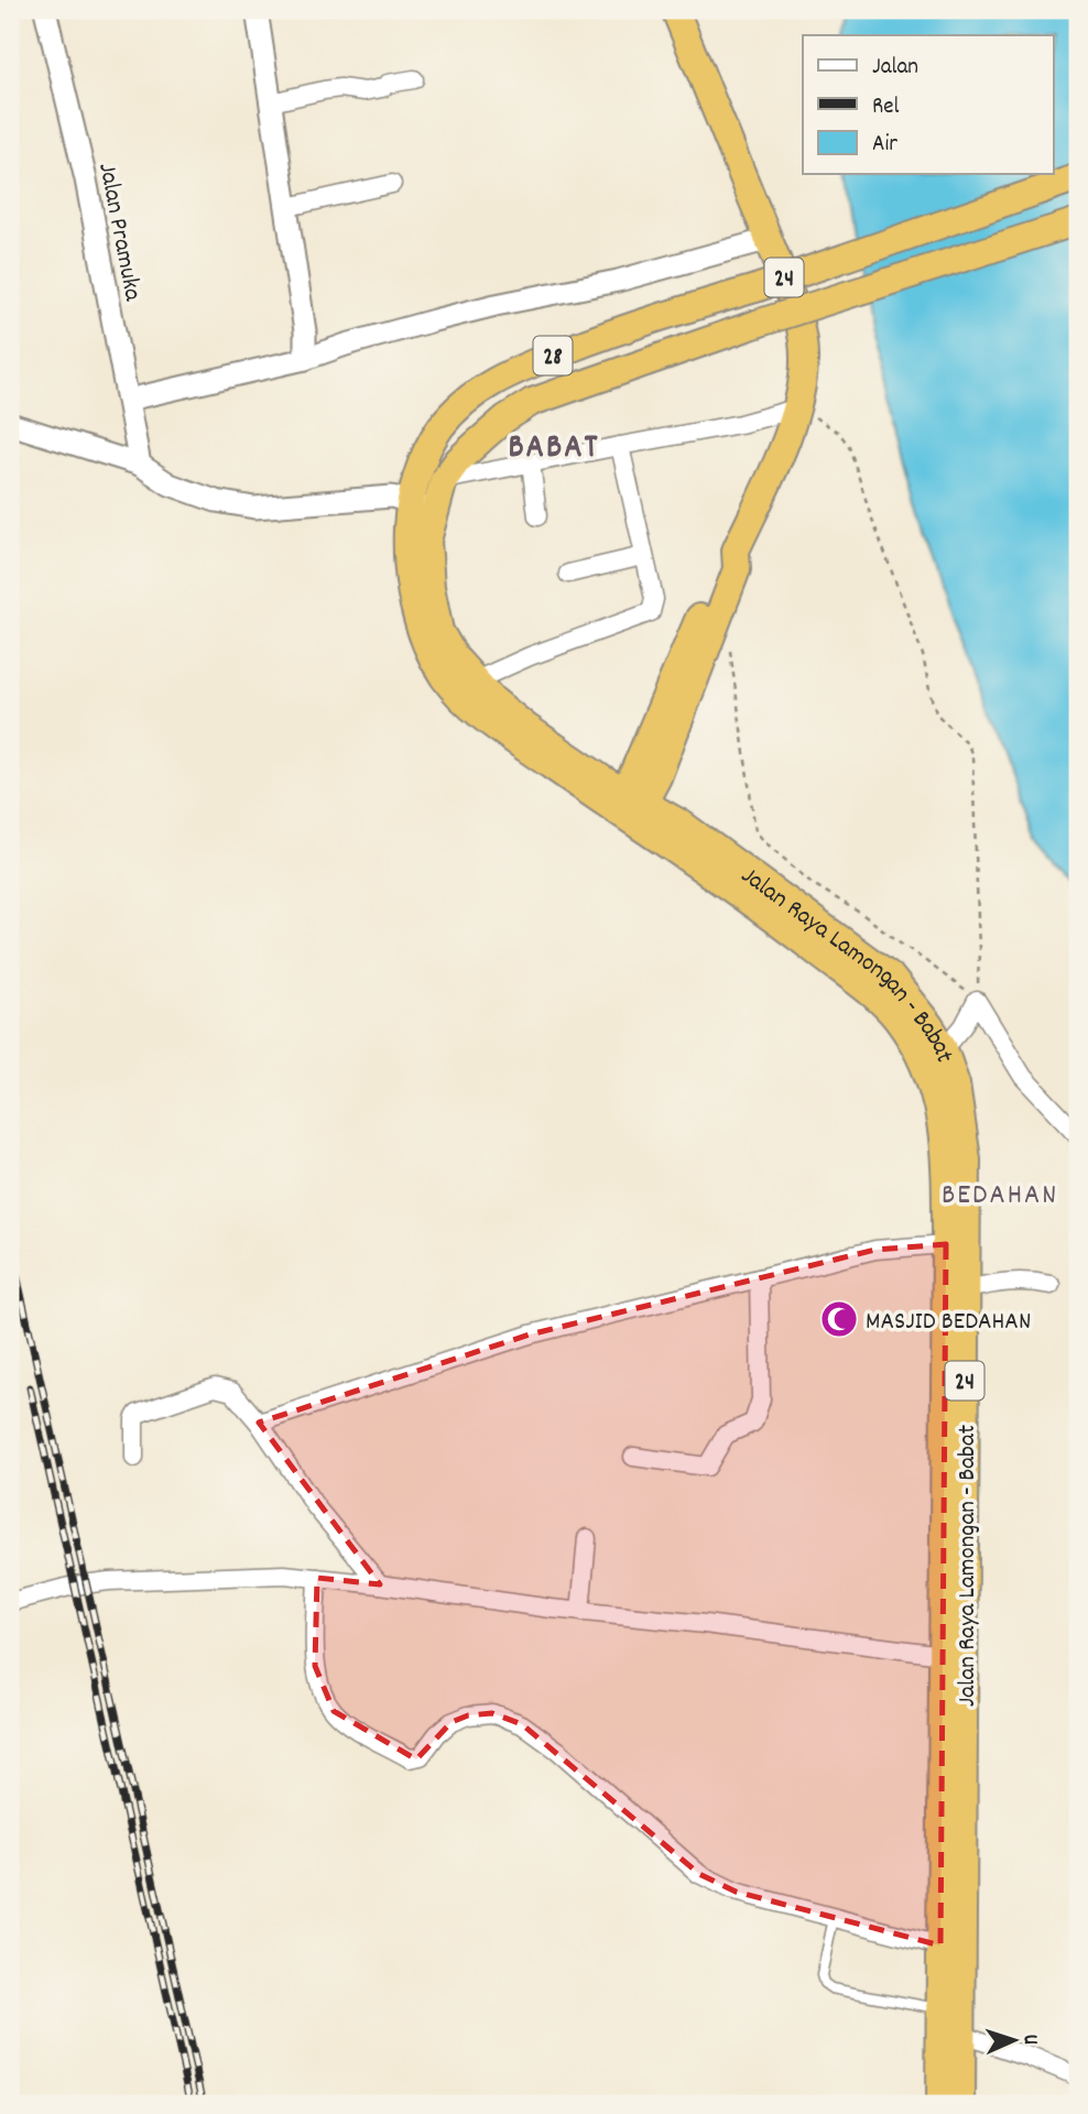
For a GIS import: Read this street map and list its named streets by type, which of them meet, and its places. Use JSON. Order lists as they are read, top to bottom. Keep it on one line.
{"streets":{"highway":["24","28","Jalan Raya Lamongan - Babat"],"street":["Jalan Pramuka"]},"crossings":[["24","28"],["24","Jalan Raya Lamongan - Babat"],["28","Jalan Raya Lamongan - Babat"]],"districts":["BABAT","BEDAHAN"],"places":{"mosque":["MASJID BEDAHAN"]},"legend":["Jalan","Rel","Air"],"north":"right"}
